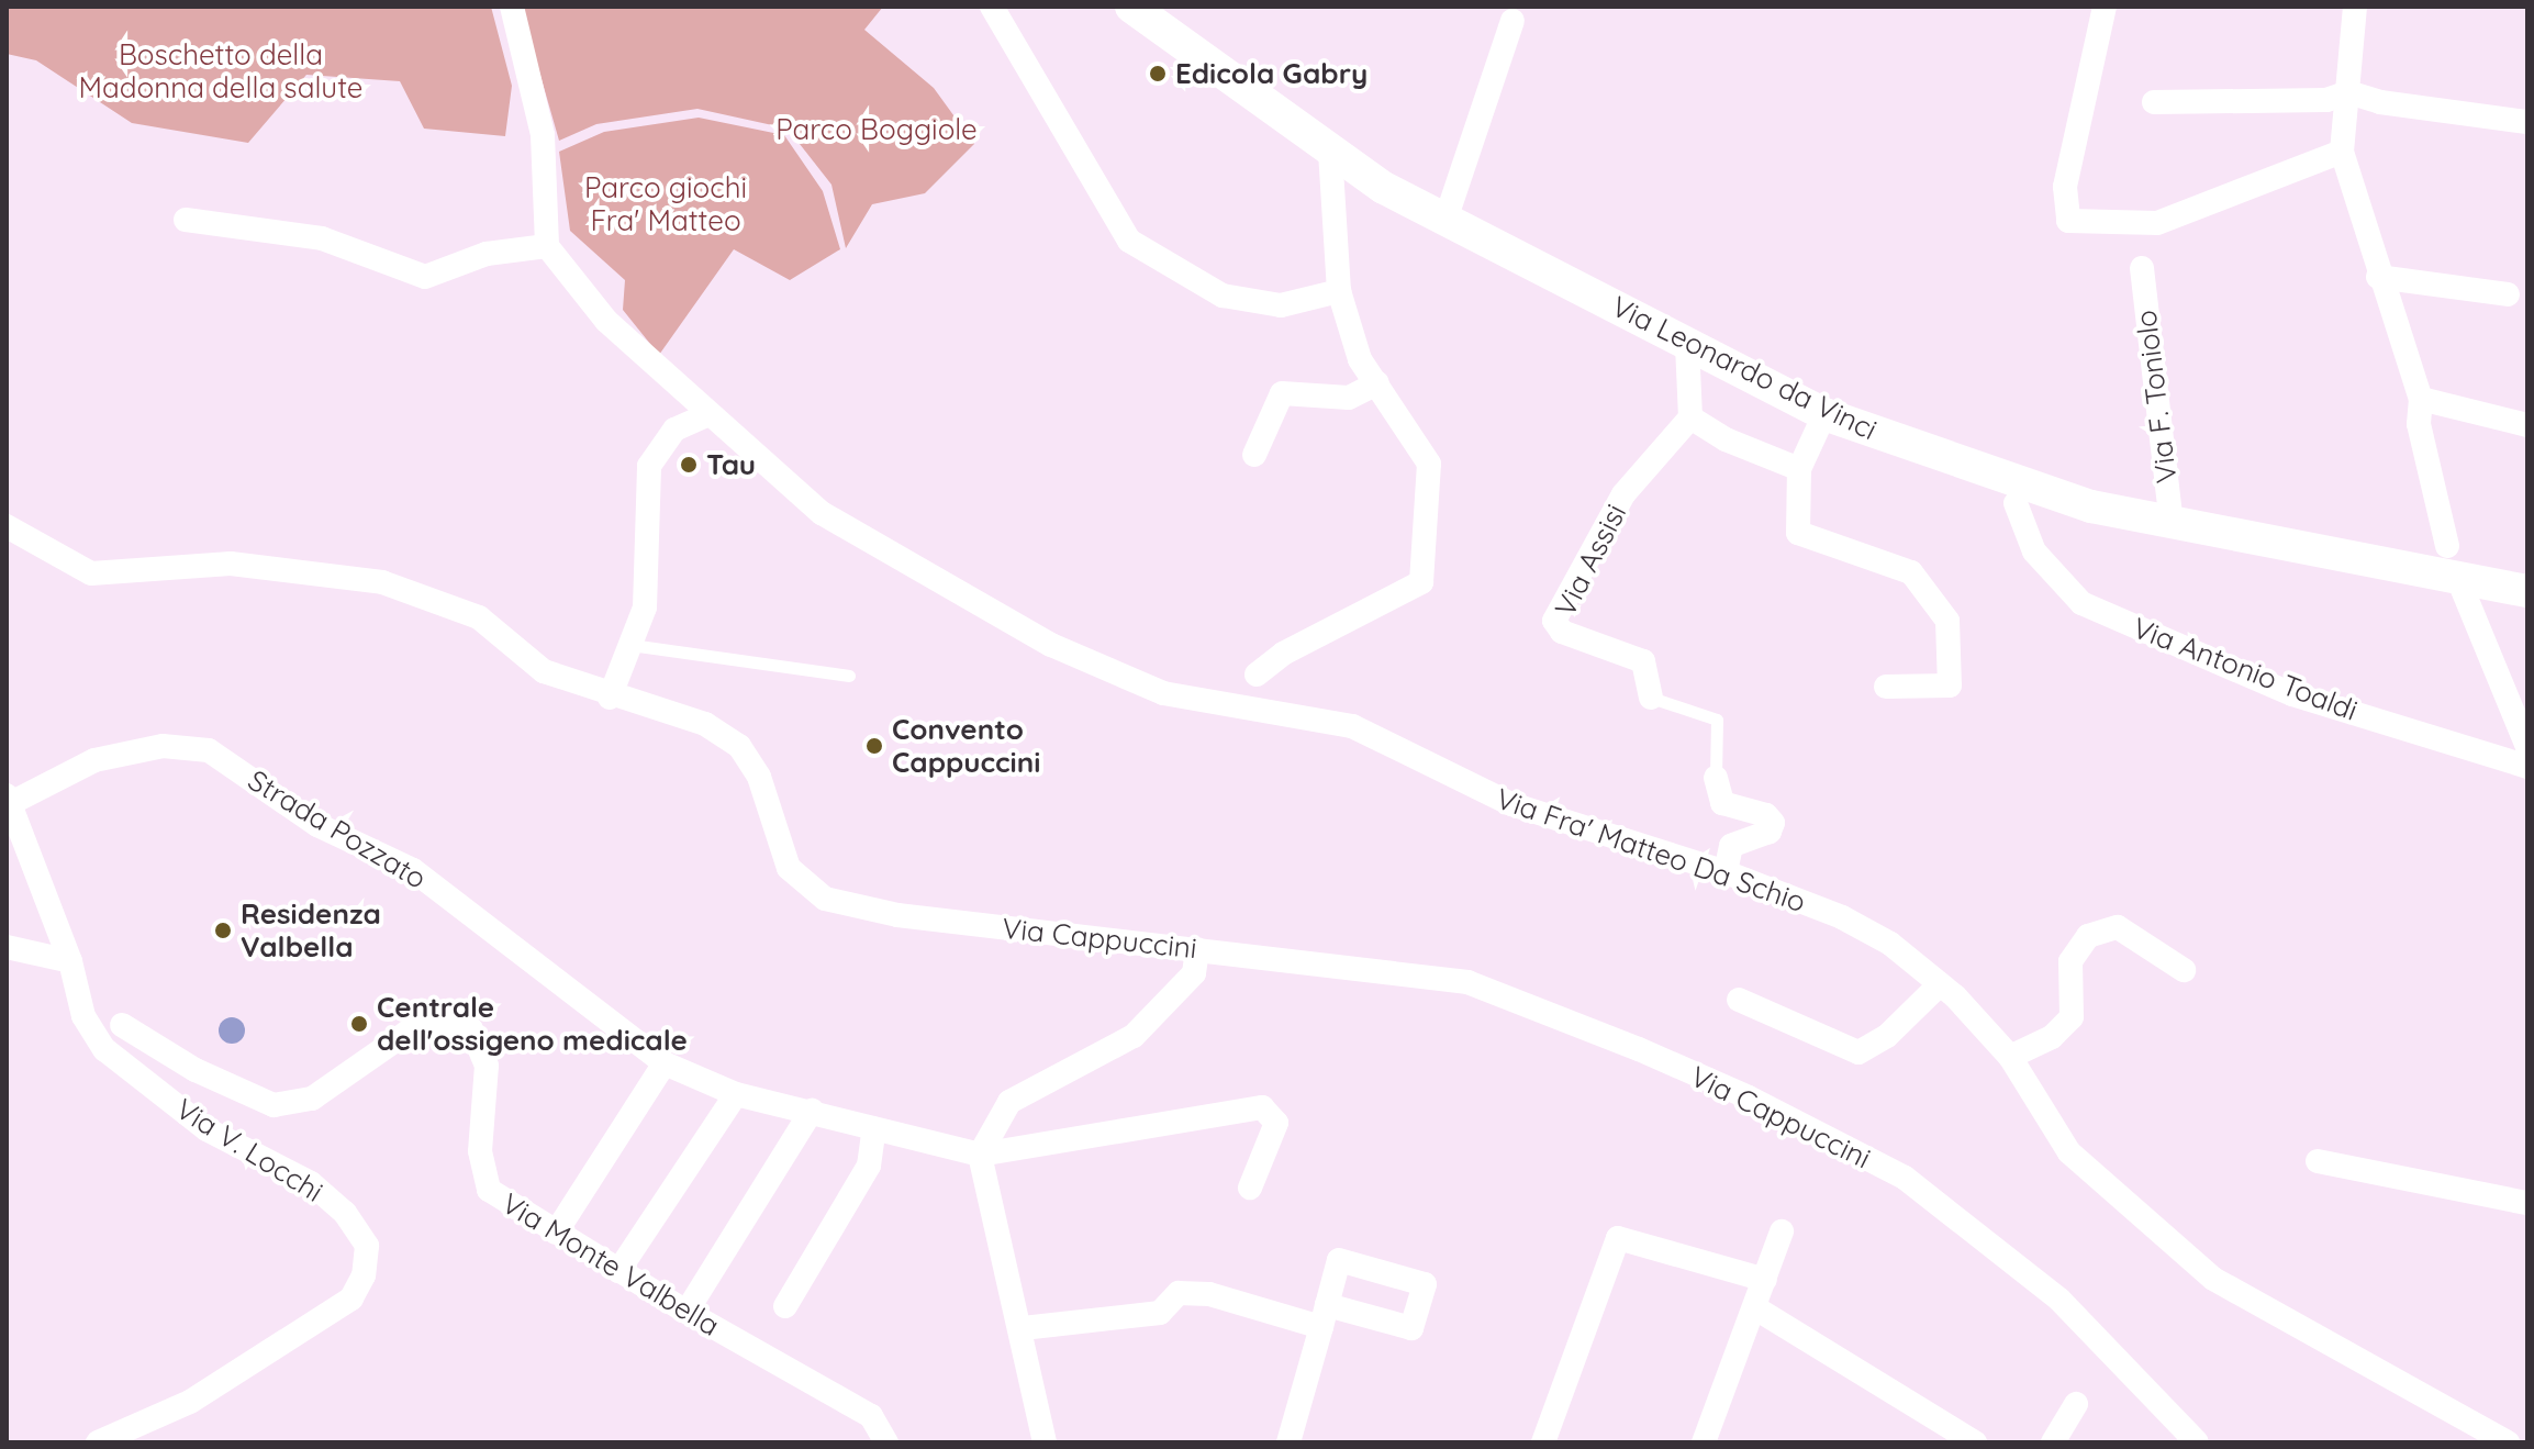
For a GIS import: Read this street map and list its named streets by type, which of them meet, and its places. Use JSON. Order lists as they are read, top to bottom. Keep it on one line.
{"streets":{"street":["Via Leonardo da Vinci","Via F. Toniolo","Via Assisi","Via Antonio Toaldi","Strada Pozzato","Via Fra' Matteo Da Schio","Via Cappuccini","Via V. Locchi","Via Monte Valbella"]},"crossings":[["Via Leonardo da Vinci","Via F. Toniolo"],["Via Assisi","Via Fra' Matteo Da Schio"],["Strada Pozzato","Via V. Locchi"]],"parks":["Boschetto della Madonna della salute","Parco Boggiole","Parco giochi Fra' Matteo"],"places":["Edicola Gabry","Tau","Convento Cappuccini","Residenza Valbella","Centrale dell'ossigeno medicale"]}
